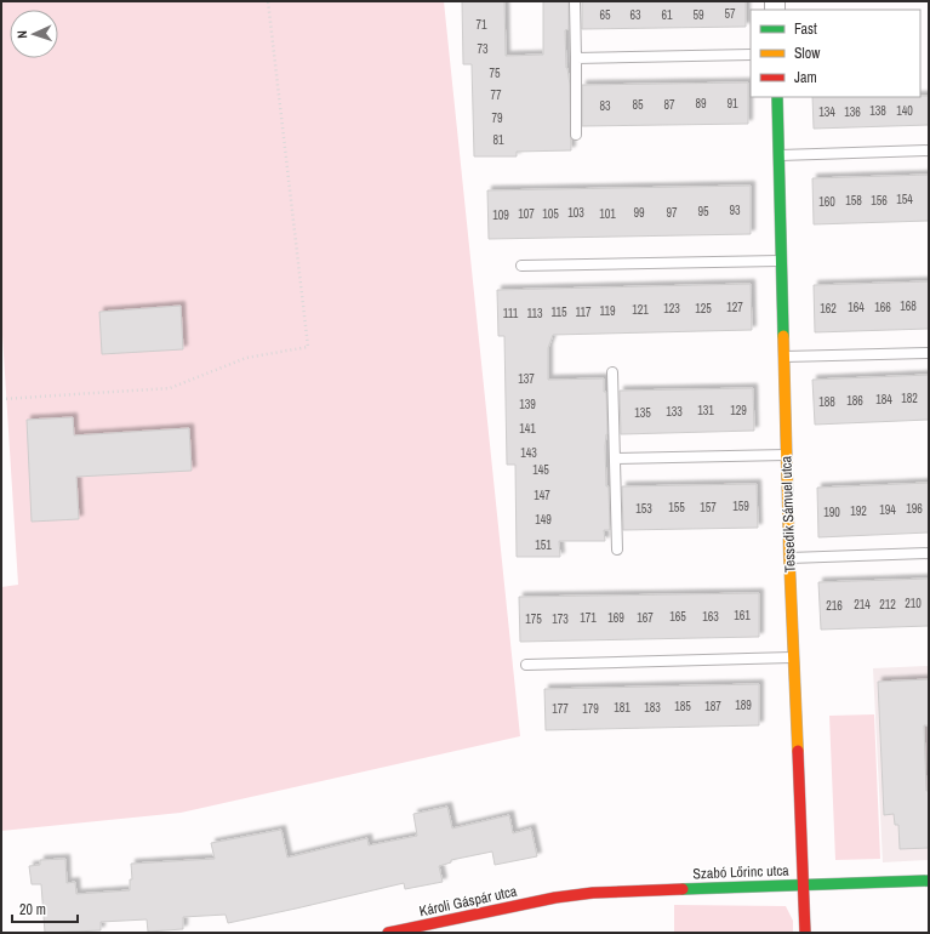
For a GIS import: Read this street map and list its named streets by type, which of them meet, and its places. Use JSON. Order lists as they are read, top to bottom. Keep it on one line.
{"streets":{"street":["Tessedik Sámuel utca","Szabó Lőrinc utca","Károli Gáspár utca"]},"crossings":[["Tessedik Sámuel utca","Szabó Lőrinc utca"],["Szabó Lőrinc utca","Károli Gáspár utca"]],"house_numbers":["57","65","63","61","59","71","73","75","77","89","91","85","87","83","138","140","134","136","79","81","154","158","156","160","93","95","103","99","97","107","105","101","109","168","127","164","166","123","125","162","121","119","115","117","111","113","137","182","184","186","188","139","131","129","133","135","141","143","145","147","159","155","157","153","196","194","192","190","149","151","210","214","212","216","161","165","163","171","169","167","175","173","189","185","187","181","183","177","179"],"legend":["Fast","Slow","Jam"],"scale_bar":"20 m","north":"left"}
